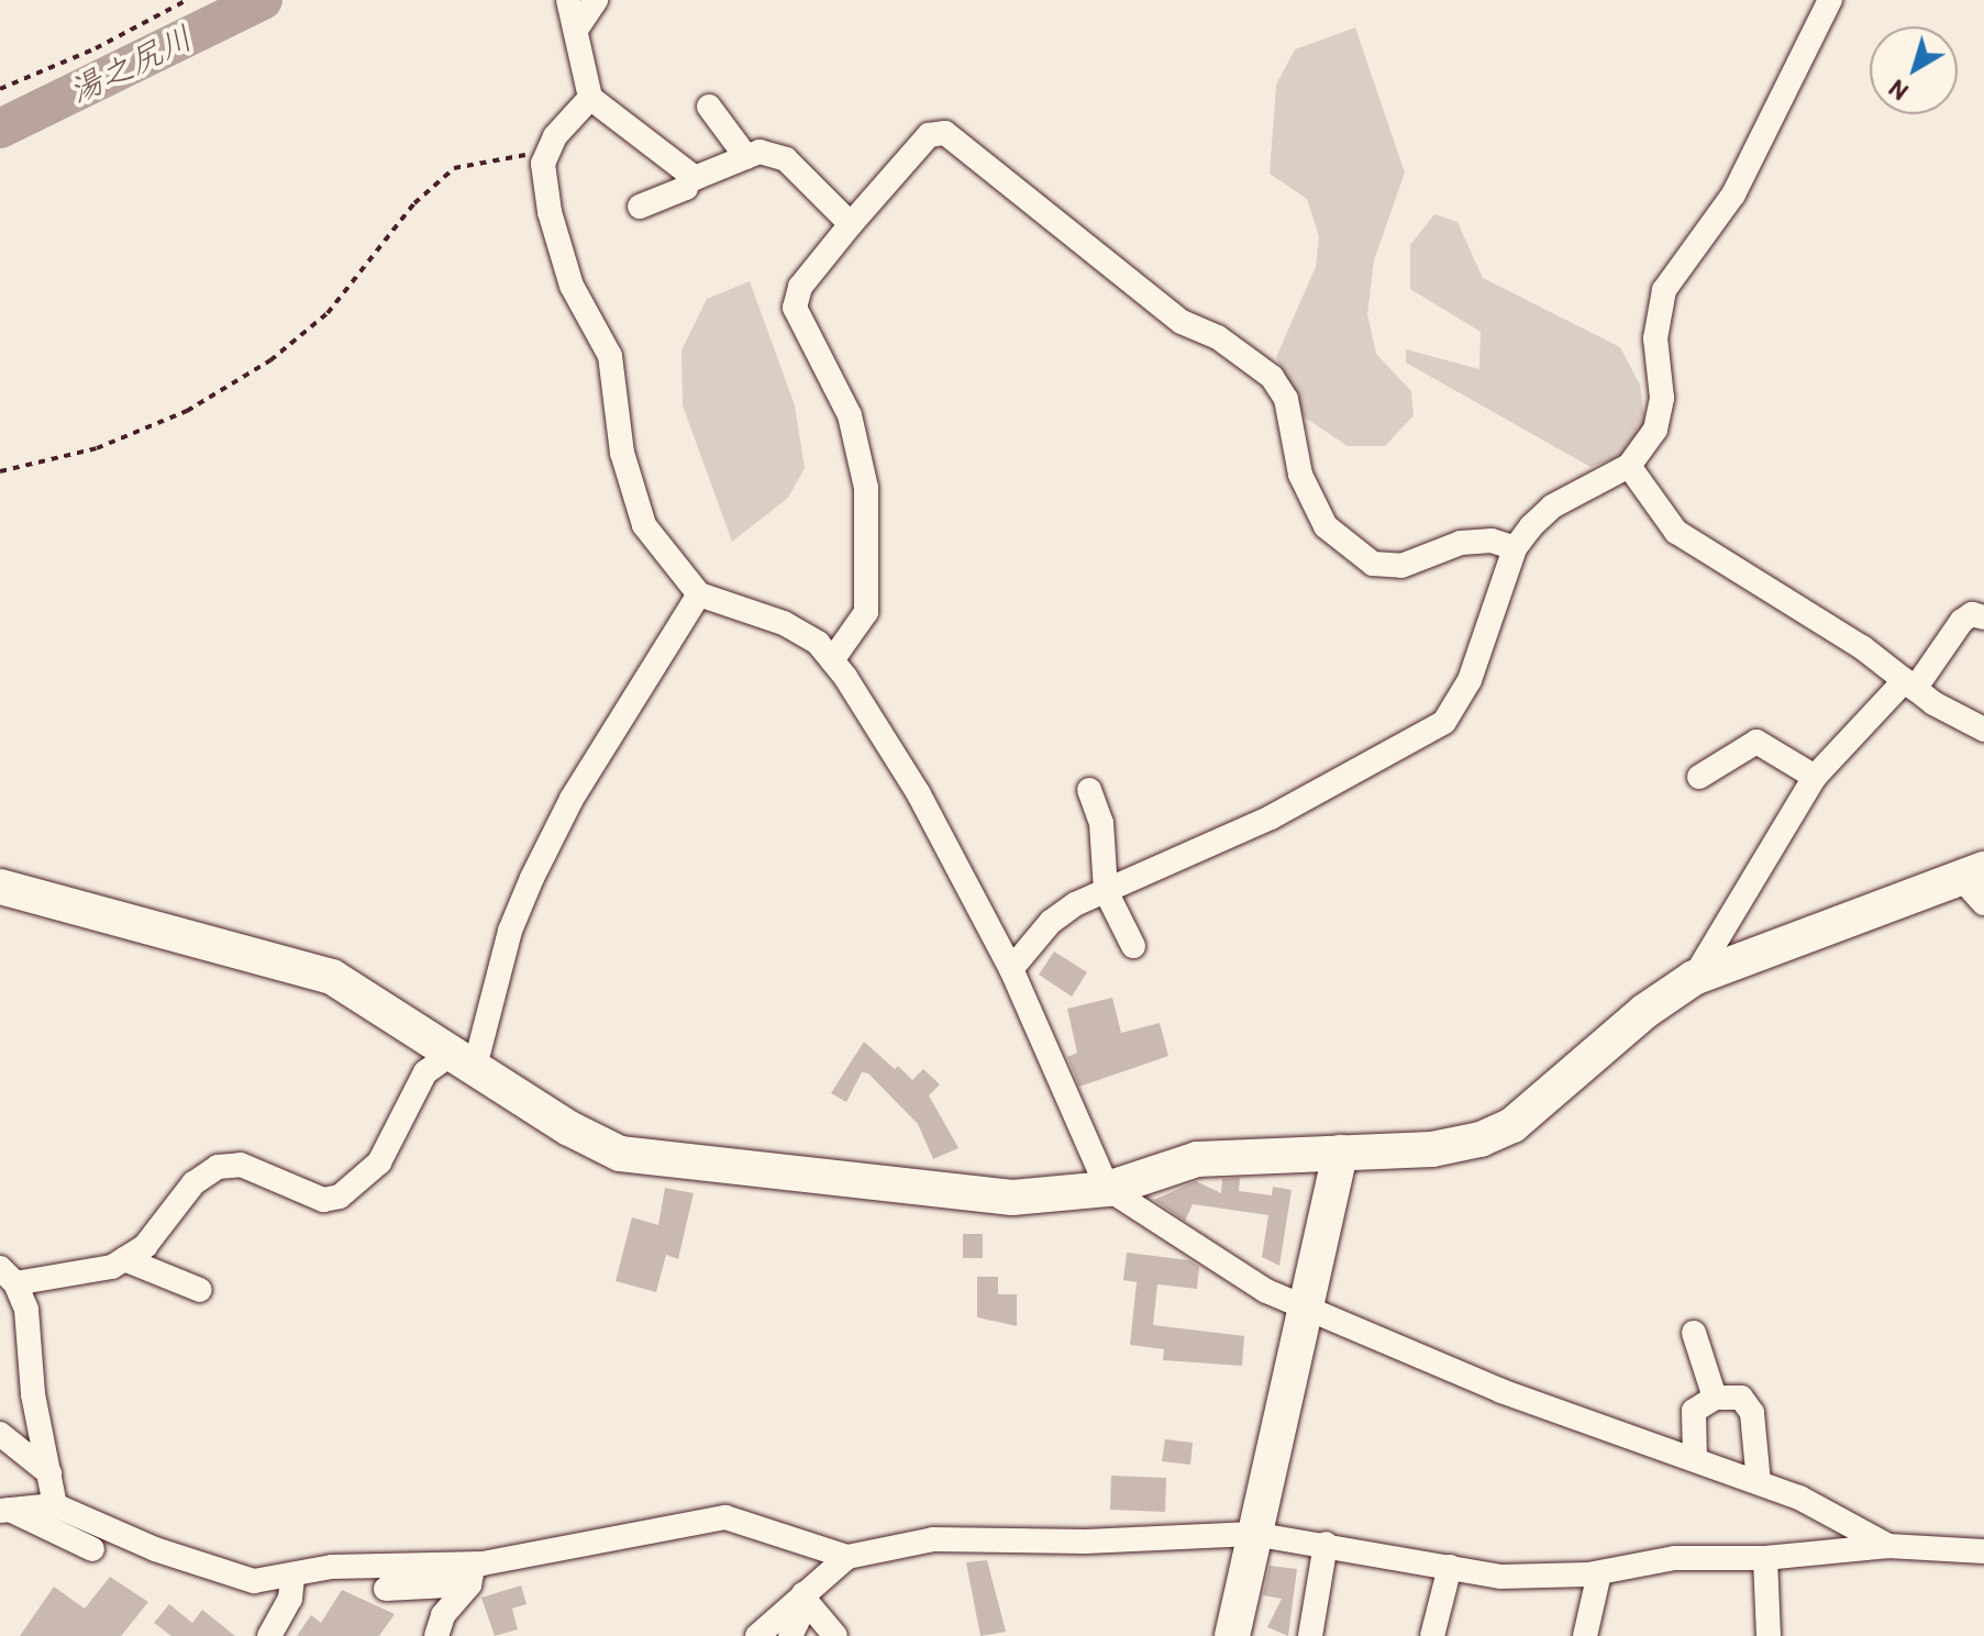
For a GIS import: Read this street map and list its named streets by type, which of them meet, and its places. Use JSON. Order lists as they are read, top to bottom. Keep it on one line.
{"water":["湯之尻川"],"north":"bottom left"}
